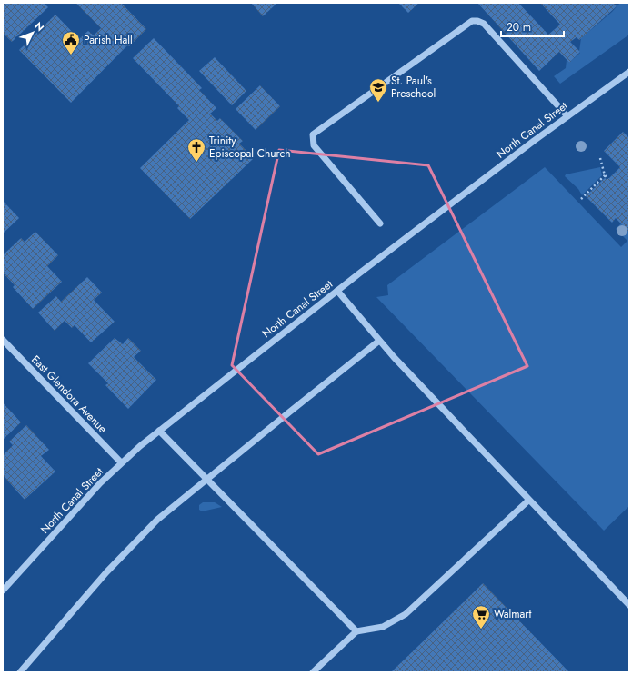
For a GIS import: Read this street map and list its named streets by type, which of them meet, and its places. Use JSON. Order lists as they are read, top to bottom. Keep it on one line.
{"streets":{"street":["North Canal Street","East Glendora Avenue"]},"crossings":[["North Canal Street","East Glendora Avenue"]],"places":{"public building":["Parish Hall"],"school or university":["St. Paul's Preschool"],"church":["Trinity Episcopal Church"],"supermarket":["Walmart"]},"scale_bar":"20 m","north":"top right"}
